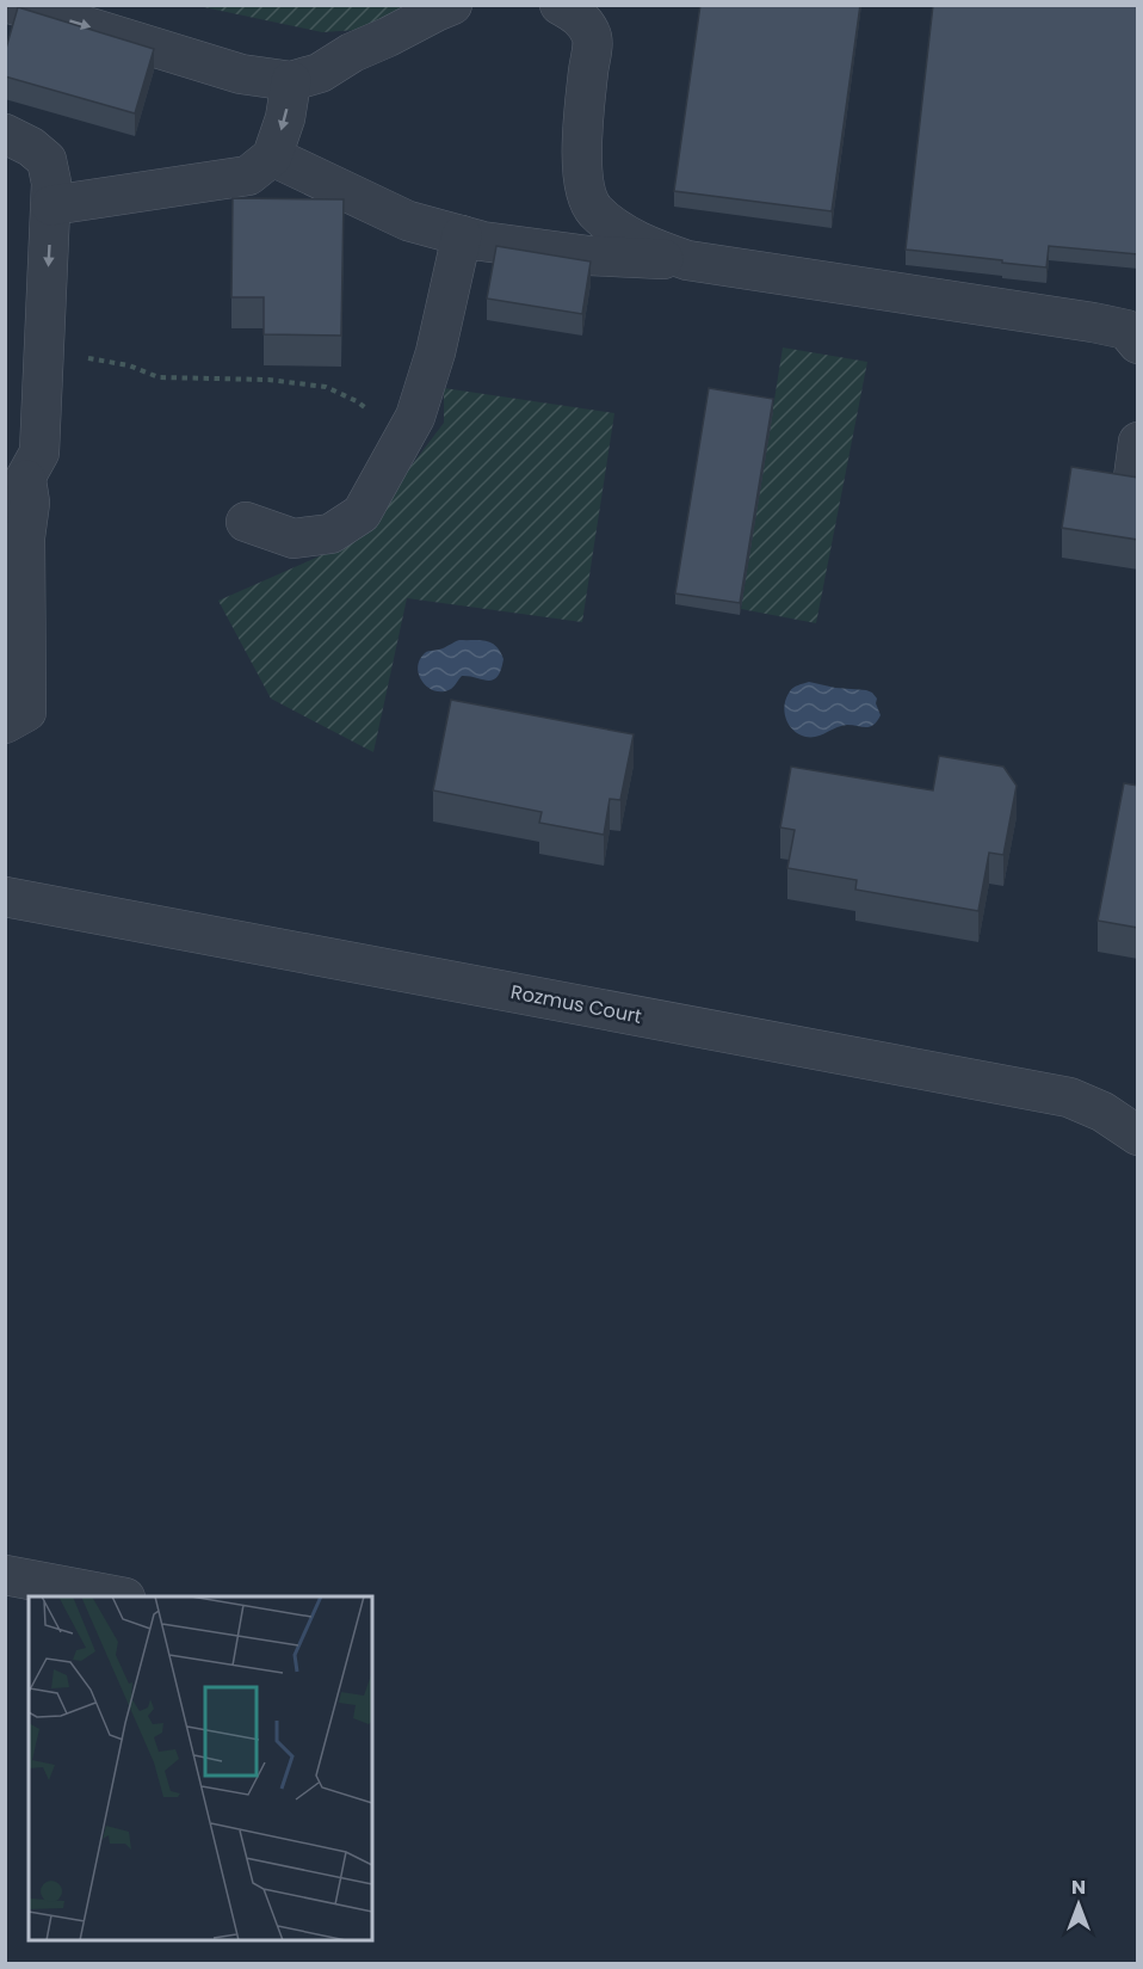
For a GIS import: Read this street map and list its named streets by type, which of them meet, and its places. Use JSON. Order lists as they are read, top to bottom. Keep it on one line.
{"streets":{"street":["Rozmus Court"]},"north":"top"}
